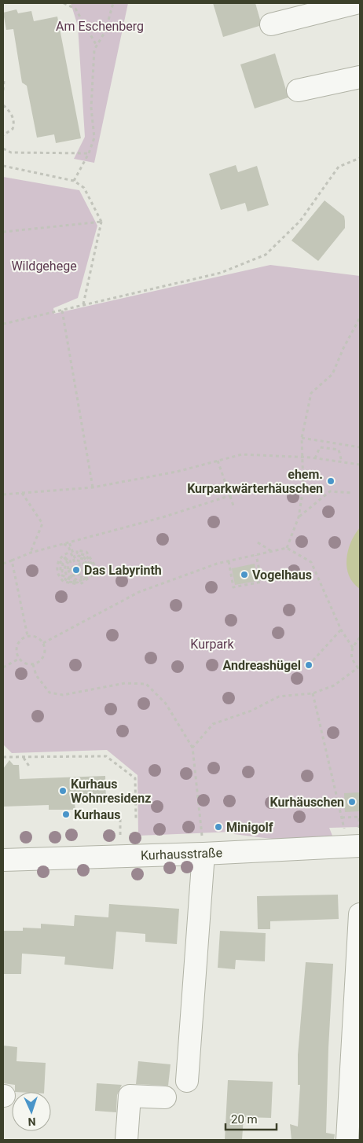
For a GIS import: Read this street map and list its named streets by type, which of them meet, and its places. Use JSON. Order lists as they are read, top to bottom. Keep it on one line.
{"streets":{"street":["Kurhausstraße"]},"parks":["Am Eschenberg","Wildgehege","Kurpark"],"places":["ehem. Kurparkwärterhäuschen","Das Labyrinth","Vogelhaus","Andreashügel","Kurhaus Wohnresidenz","Kurhäuschen","Kurhaus","Minigolf"],"scale_bar":"20 m","north":"bottom"}
